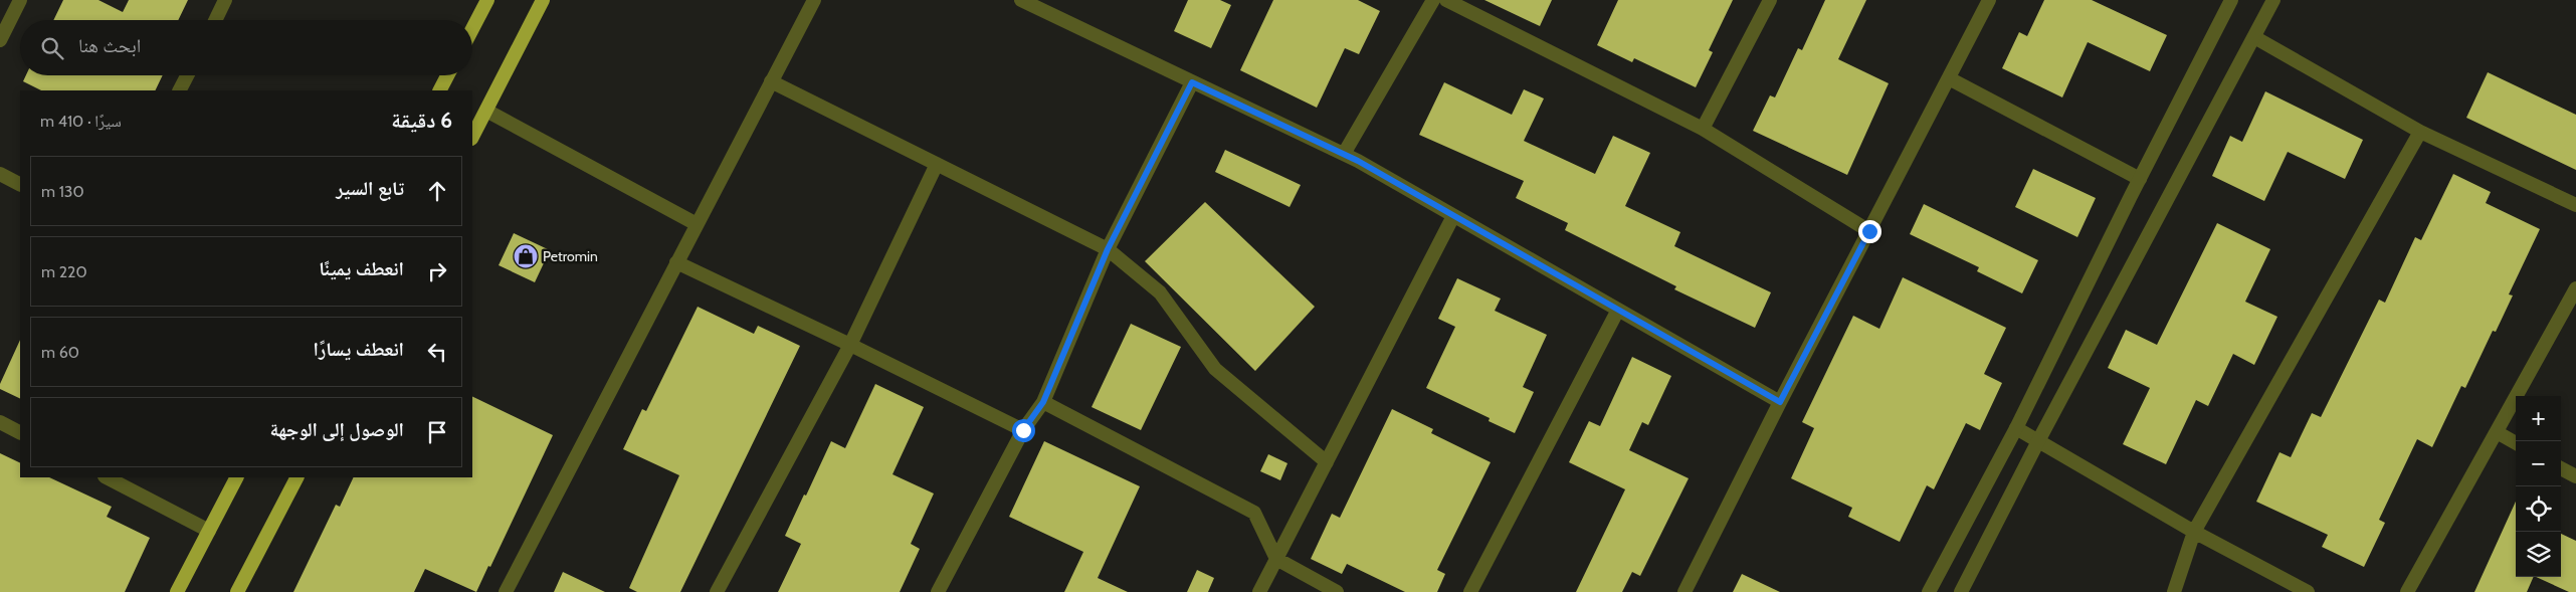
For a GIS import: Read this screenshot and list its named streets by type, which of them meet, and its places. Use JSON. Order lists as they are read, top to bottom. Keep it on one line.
{"places":{"shop":["Petromin"]},"page":{"search":"ابحث هنا","heading":["6 دقيقة","سيرًا · 410 m"],"list":[["تابع السير","130 m"],["انعطف يمينًا","220 m"],["انعطف يسارًا","60 m"],"الوصول إلى الوجهة"],"map_buttons":["+","−"]}}
